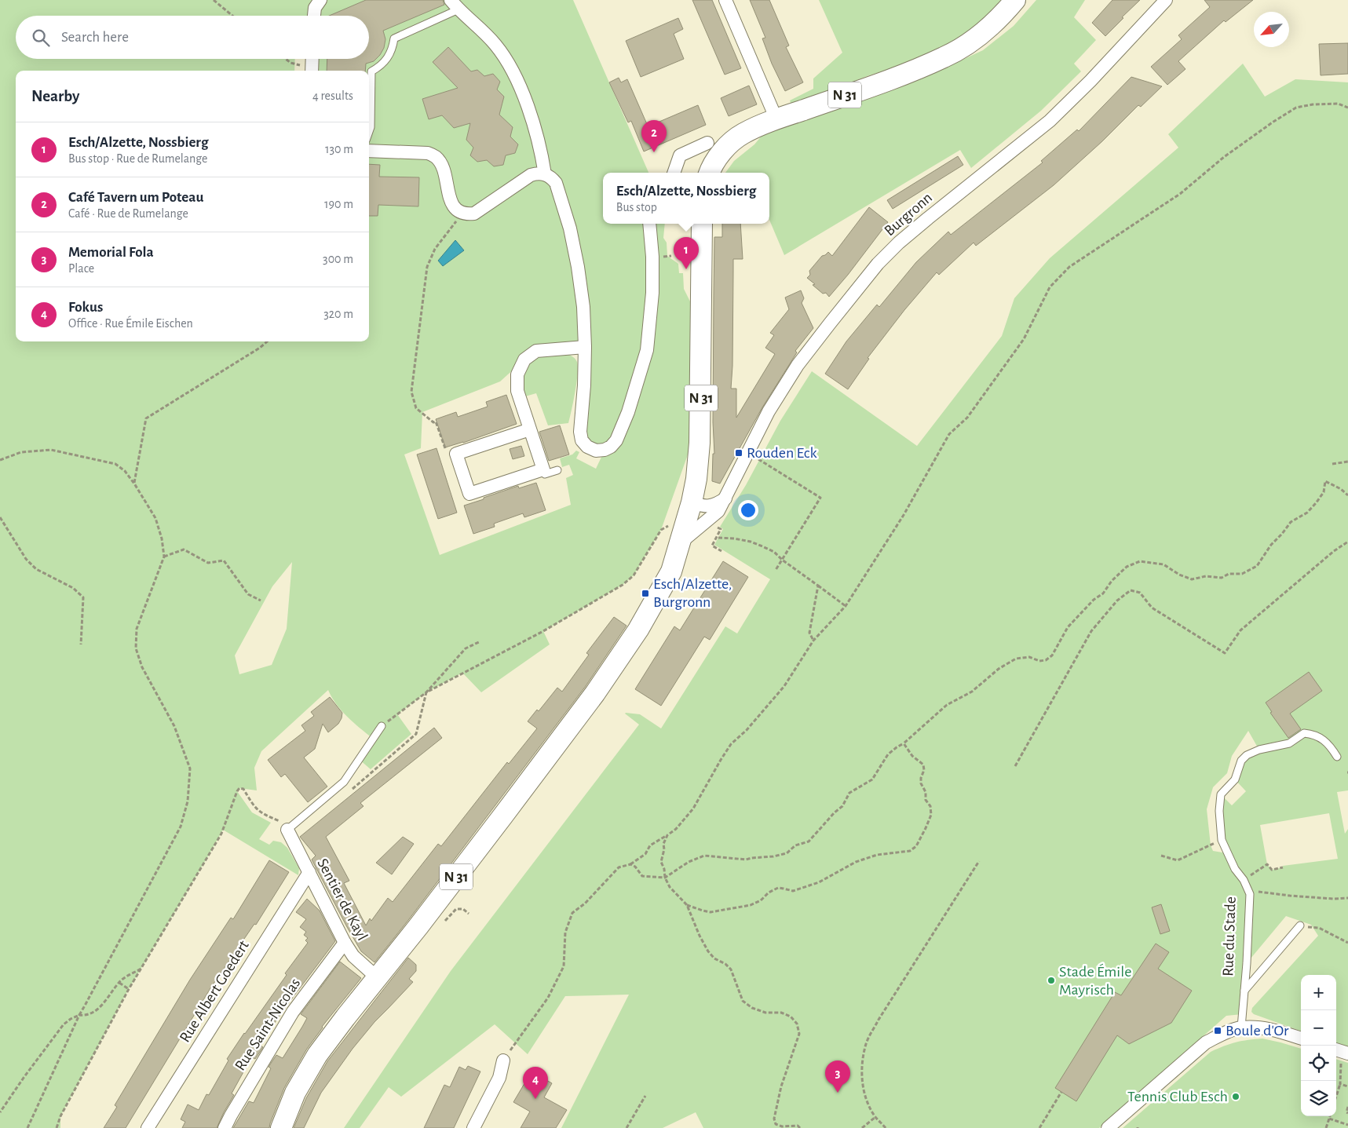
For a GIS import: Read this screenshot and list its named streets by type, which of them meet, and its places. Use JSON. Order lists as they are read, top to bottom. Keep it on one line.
{"streets":{"main road":["N 31"],"street":["Burgronn","Sentier de Kayl","Rue Albert Goedert","Rue Saint-Nicolas"],"lane":["Rue du Stade"]},"crossings":[["N 31","Burgronn"],["N 31","Sentier de Kayl"],["Sentier de Kayl","Rue Albert Goedert"],["Sentier de Kayl","Rue Saint-Nicolas"]],"places":{"transit":["Rouden Eck","Esch/Alzette, Burgronn","Boule d'Or"],"other":["Stade Émile Mayrisch","Tennis Club Esch"]},"north":"bottom left","page":{"search":"Search here","heading":["Nearby","4 results"],"pins":["2","1","3","4"],"list":[{"mark":"1","name":"Esch/Alzette, Nossbierg","note":"Bus stop · Rue de Rumelange","value":"130 m"},{"mark":"2","name":"Café Tavern um Poteau","note":"Café · Rue de Rumelange","value":"190 m"},{"mark":"3","name":"Memorial Fola","note":"Place","value":"300 m"},{"mark":"4","name":"Fokus","note":"Office · Rue Émile Eischen","value":"320 m"}],"popup":["Esch/Alzette, Nossbierg","Bus stop"],"map_buttons":["+","−"]}}
